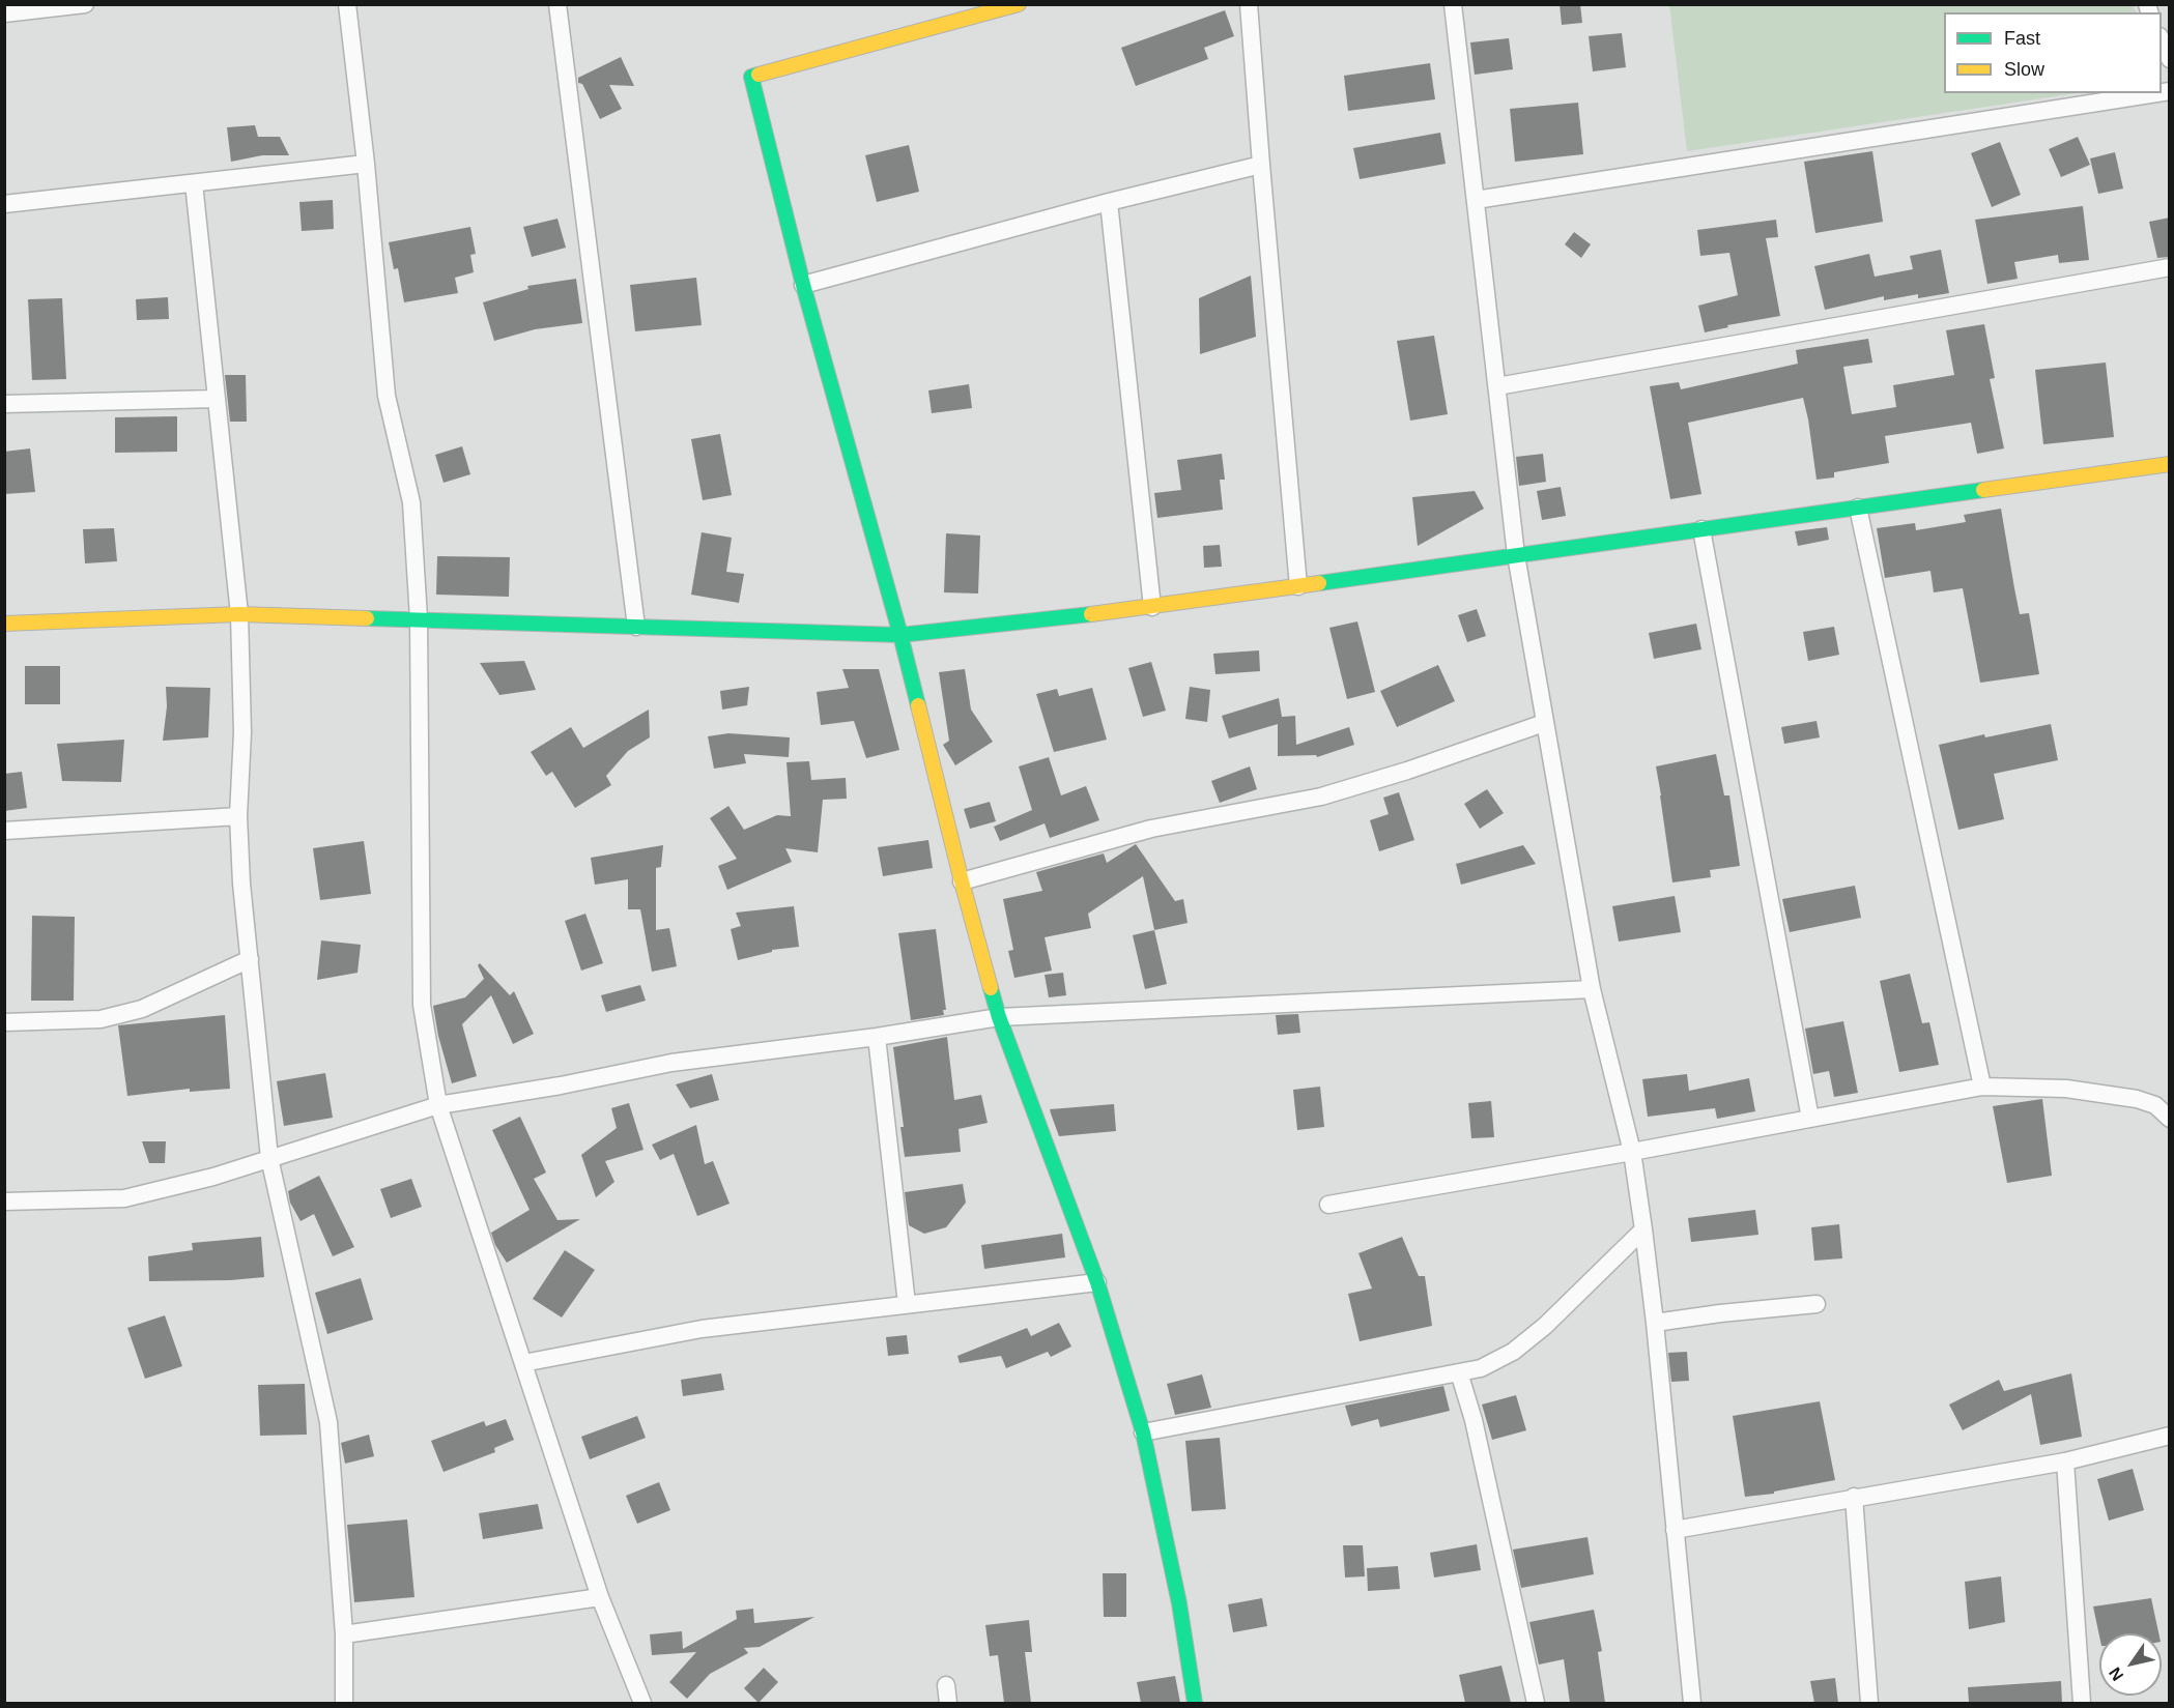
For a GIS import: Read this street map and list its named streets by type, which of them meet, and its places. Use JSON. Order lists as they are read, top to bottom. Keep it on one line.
{"legend":["Fast","Slow"],"north":"bottom left"}
